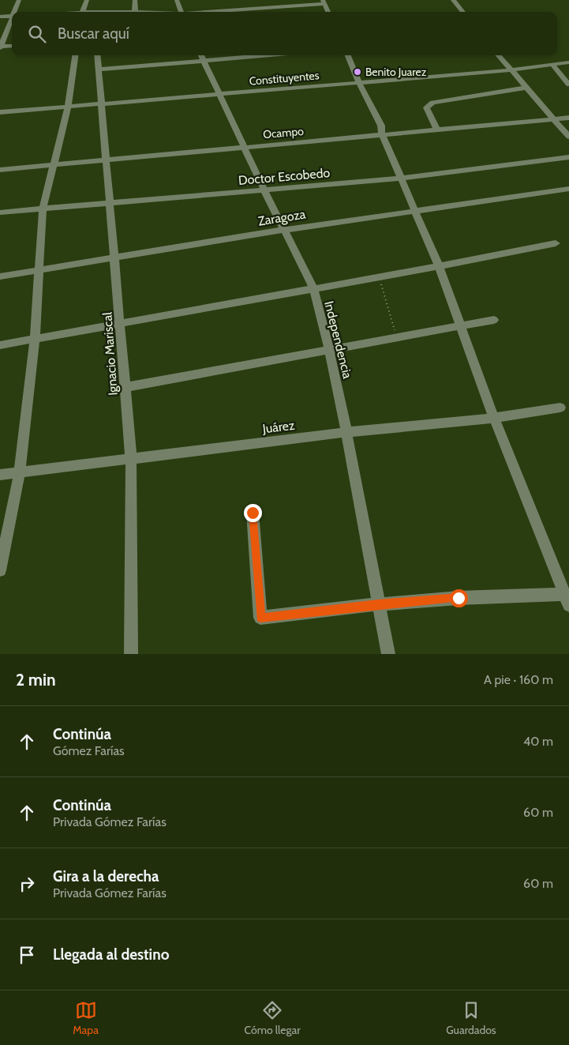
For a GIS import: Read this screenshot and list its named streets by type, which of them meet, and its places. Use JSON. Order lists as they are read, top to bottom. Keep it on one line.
{"streets":{"street":["Constituyentes","Ocampo","Doctor Escobedo","Zaragoza","Independencia","Ignacio Mariscal","Juárez"]},"crossings":[["Constituyentes","Independencia"],["Constituyentes","Ignacio Mariscal"],["Ocampo","Independencia"],["Ocampo","Ignacio Mariscal"],["Doctor Escobedo","Independencia"],["Doctor Escobedo","Ignacio Mariscal"],["Zaragoza","Independencia"],["Zaragoza","Ignacio Mariscal"],["Independencia","Juárez"],["Ignacio Mariscal","Juárez"]],"places":["Benito Juarez"],"page":{"search":"Buscar aquí","heading":["2 min","A pie · 160 m"],"list":[["Continúa","Gómez Farías","40 m"],["Continúa","Privada Gómez Farías","60 m"],["Gira a la derecha","Privada Gómez Farías","60 m"],"Llegada al destino"],"nav":["Mapa","Cómo llegar","Guardados"]}}
